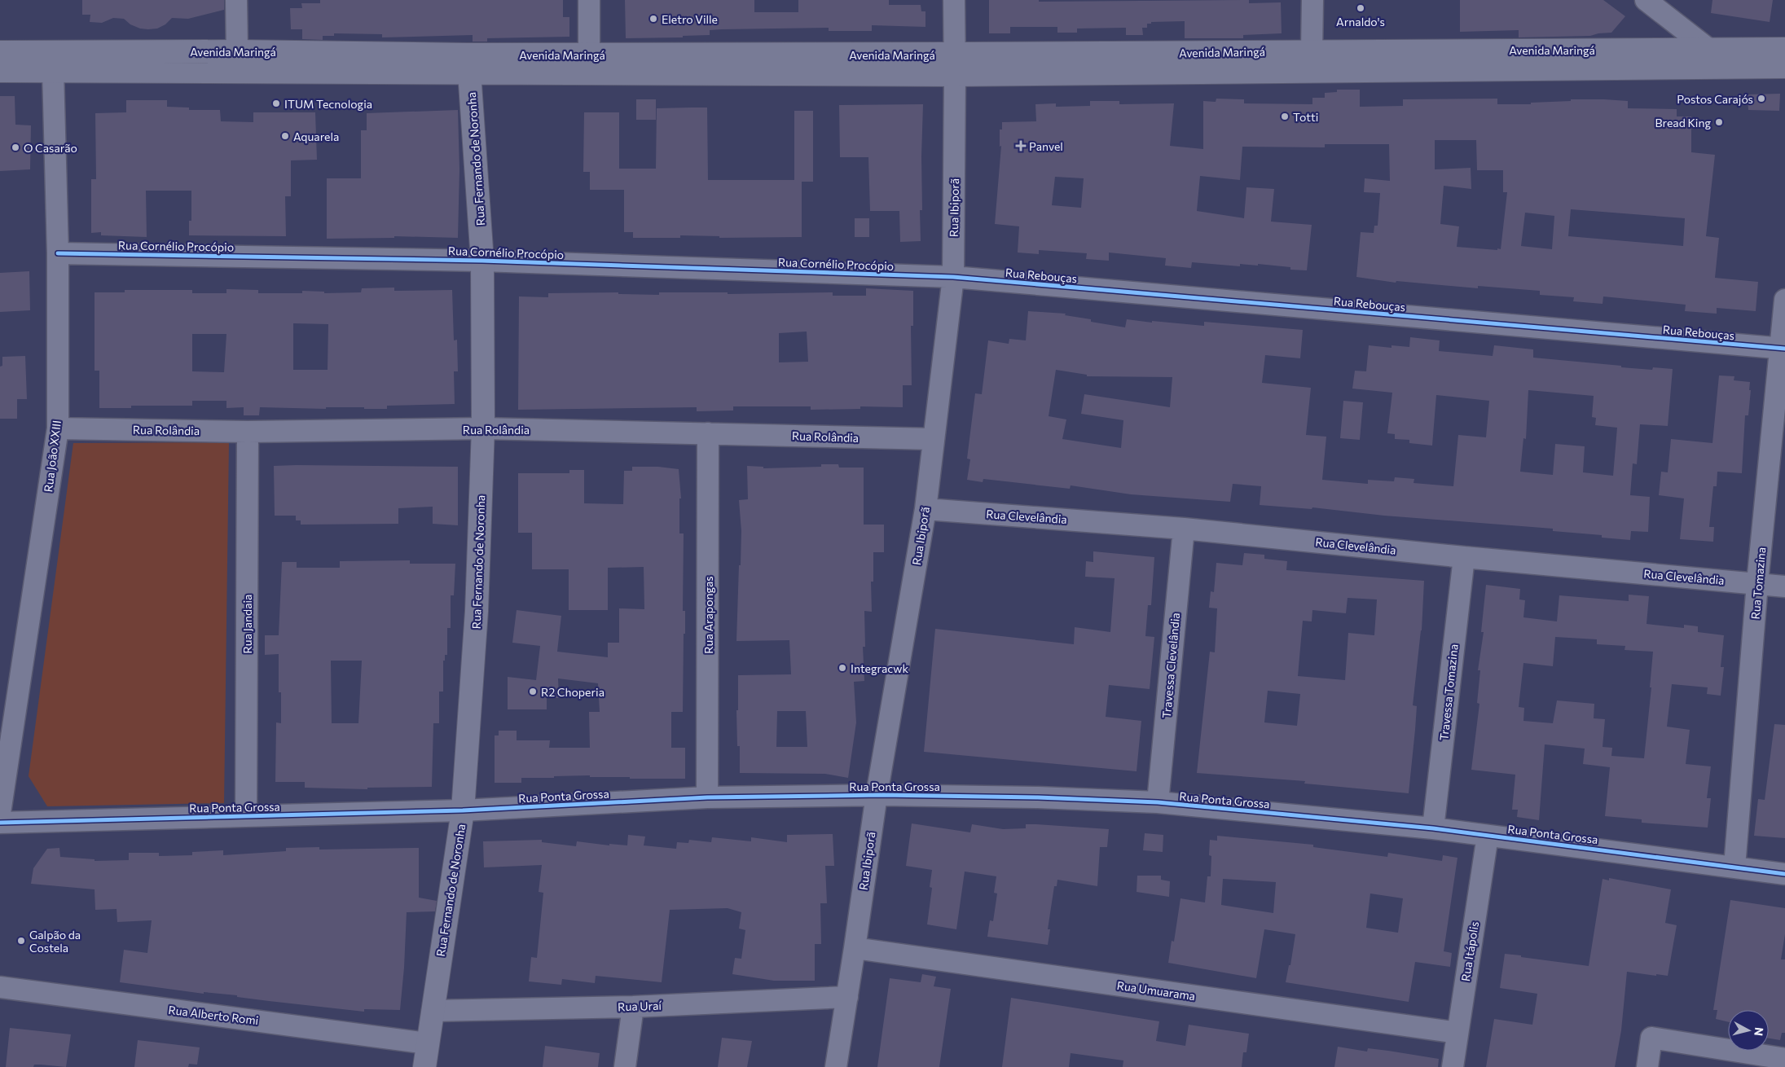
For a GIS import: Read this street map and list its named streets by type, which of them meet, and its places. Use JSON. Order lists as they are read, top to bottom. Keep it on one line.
{"streets":{"main road":["Avenida Maringá","Rua Fernando de Noronha"],"street":["Rua Ibiporã","Rua Cornélio Procópio","Rua Rebouças","Rua Rolândia","Rua João XXIII","Rua Clevelândia","Rua Tomazina","Rua Arapongas","Rua Jandaia","Travessa Clevelândia","Travessa Tomazina","Rua Ponta Grossa","Rua Itápolis","Rua Umuarama","Rua Uraí","Rua Alberto Romi"]},"crossings":[["Avenida Maringá","Rua Fernando de Noronha"],["Avenida Maringá","Rua Ibiporã"],["Avenida Maringá","Rua João XXIII"],["Rua Fernando de Noronha","Rua Cornélio Procópio"],["Rua Fernando de Noronha","Rua Rolândia"],["Rua Fernando de Noronha","Rua Ponta Grossa"],["Rua Fernando de Noronha","Rua Uraí"],["Rua Fernando de Noronha","Rua Alberto Romi"],["Rua Ibiporã","Rua Cornélio Procópio"],["Rua Ibiporã","Rua Rebouças"],["Rua Ibiporã","Rua Rolândia"],["Rua Ibiporã","Rua Clevelândia"],["Rua Ibiporã","Rua Ponta Grossa"],["Rua Ibiporã","Rua Umuarama"],["Rua Ibiporã","Rua Uraí"],["Rua Cornélio Procópio","Rua Rebouças"],["Rua Cornélio Procópio","Rua João XXIII"],["Rua Rebouças","Rua Tomazina"],["Rua Rolândia","Rua João XXIII"],["Rua Rolândia","Rua Arapongas"],["Rua Rolândia","Rua Jandaia"],["Rua Clevelândia","Rua Tomazina"],["Rua Clevelândia","Travessa Clevelândia"],["Rua Clevelândia","Travessa Tomazina"],["Rua Tomazina","Rua Ponta Grossa"],["Rua Arapongas","Rua Ponta Grossa"],["Rua Jandaia","Rua Ponta Grossa"],["Travessa Clevelândia","Rua Ponta Grossa"],["Travessa Tomazina","Rua Ponta Grossa"],["Rua Ponta Grossa","Rua Itápolis"],["Rua Itápolis","Rua Umuarama"]],"places":{"other":["Arnaldo's","Eletro Ville","Postos Carajós","ITUM Tecnologia","Totti","Bread King","Aquarela","O Casarão","Integracwk","R2 Choperia","Galpão da Costela"],"health":["Panvel"]},"north":"right"}
